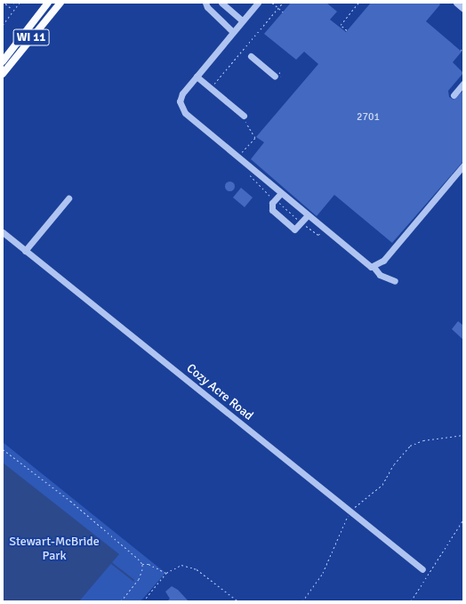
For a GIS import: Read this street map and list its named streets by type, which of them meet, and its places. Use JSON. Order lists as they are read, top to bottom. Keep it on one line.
{"streets":{"main road":["WI 11"],"street":["Cozy Acre Road"]},"parks":["Stewart-McBride Park"],"house_numbers":["2701"]}
